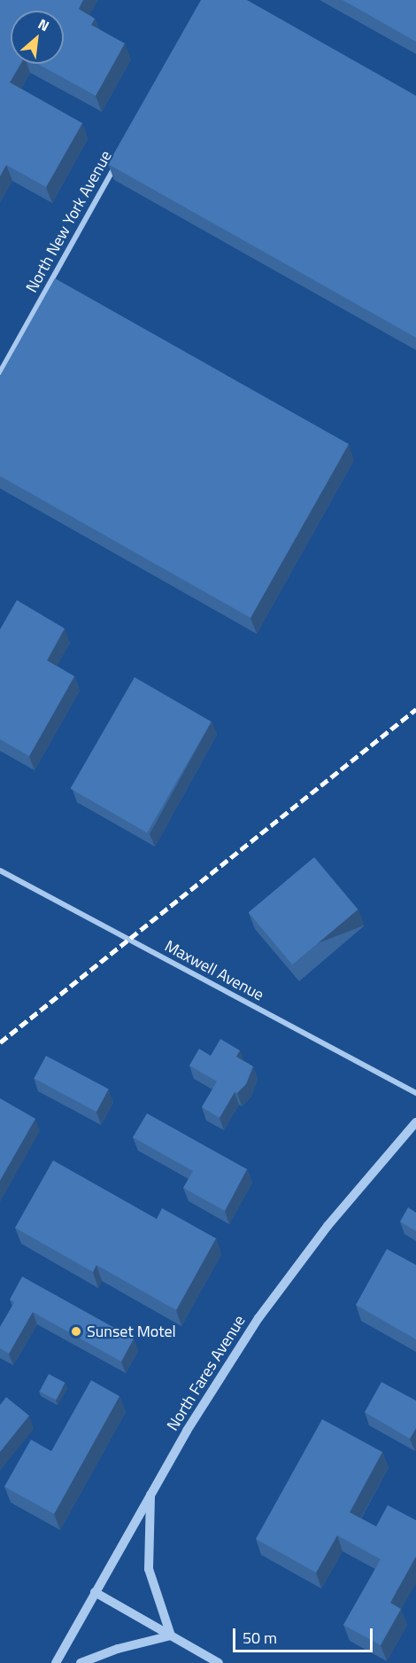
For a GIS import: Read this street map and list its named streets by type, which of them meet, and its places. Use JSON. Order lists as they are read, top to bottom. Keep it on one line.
{"streets":{"street":["North New York Avenue","Maxwell Avenue","North Fares Avenue"]},"places":["Sunset Motel"],"scale_bar":"50 m","north":"top right"}
